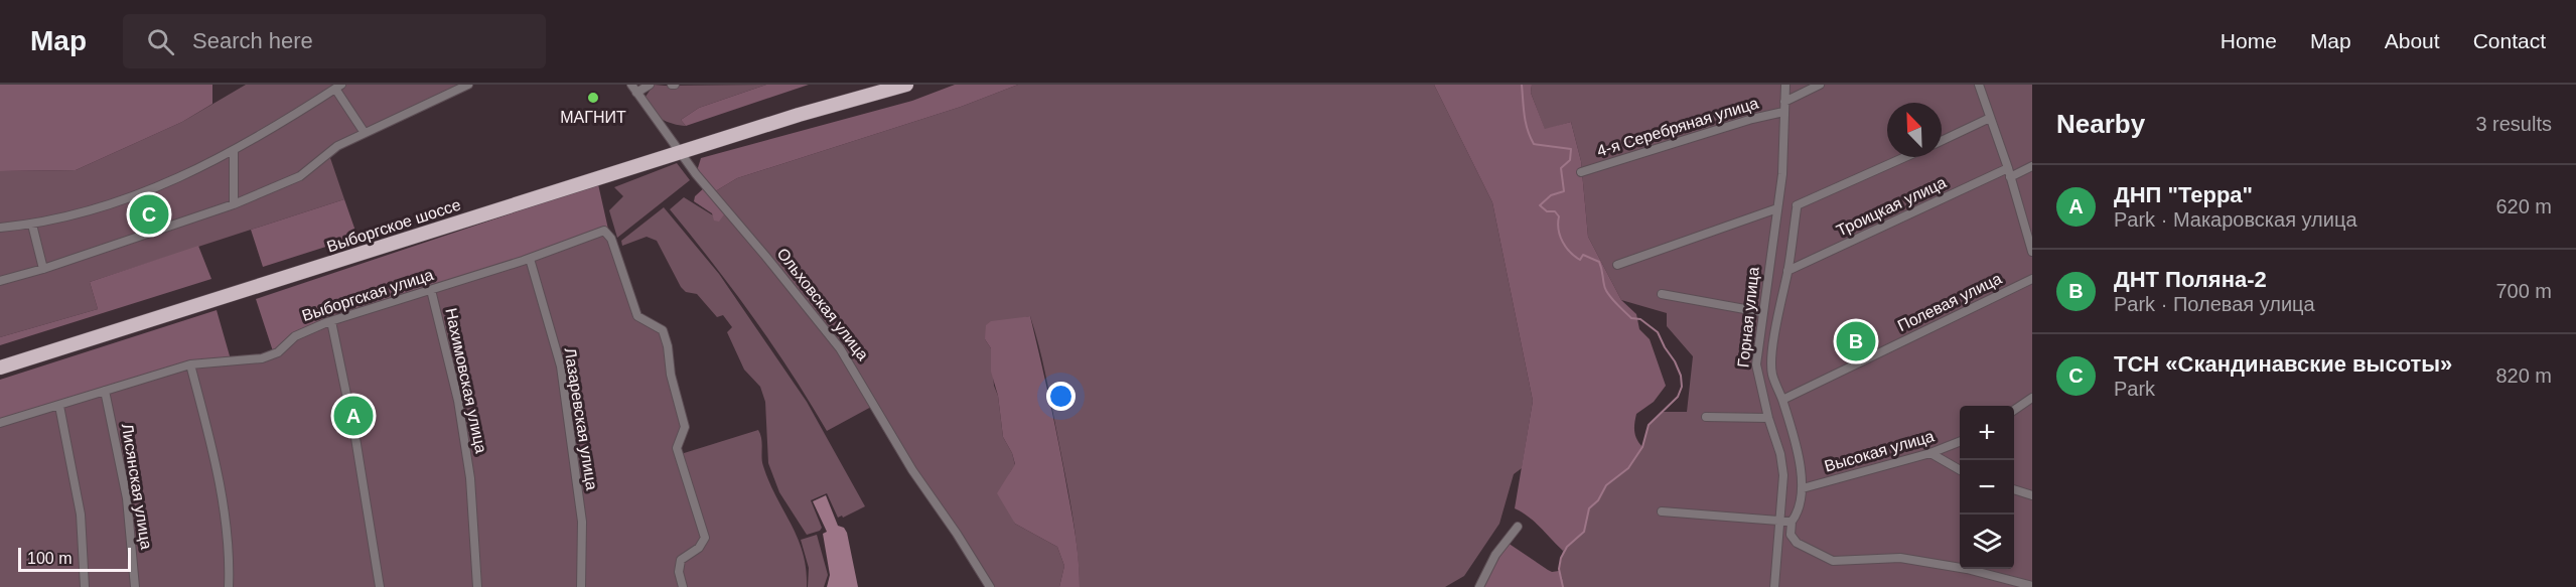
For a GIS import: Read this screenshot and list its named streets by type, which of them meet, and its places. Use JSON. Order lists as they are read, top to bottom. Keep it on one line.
{"streets":{"main road":["Выборгское шоссе"],"street":["4-я Серебряная улица","Троицкая улица","Выборгская улица","Полевая улица","Ольховская улица","Горная улица","Нахимовская улица","Лазаревская улица","Высокая улица","Лисянская улица"]},"crossings":[["4-я Серебряная улица","Горная улица"],["Выборгское шоссе","Ольховская улица"],["Выборгская улица","Нахимовская улица"],["Выборгская улица","Лазаревская улица"],["Выборгская улица","Лисянская улица"]],"places":["МАГНИТ"],"scale_bar":"100 m","north":"top left","page":{"header":"Map","search":"Search here","nav":["Home","Map","About","Contact"],"heading":["Nearby","3 results"],"list":[{"mark":"A","name":"ДНП \"Терра\"","note":"Park · Макаровская улица","value":"620 m"},{"mark":"B","name":"ДНТ Поляна-2","note":"Park · Полевая улица","value":"700 m"},{"mark":"C","name":"ТСН «Скандинавские высоты»","note":"Park","value":"820 m"}],"pins":["C","B","A"],"map_buttons":["+","−"],"scale":"100 m"}}
